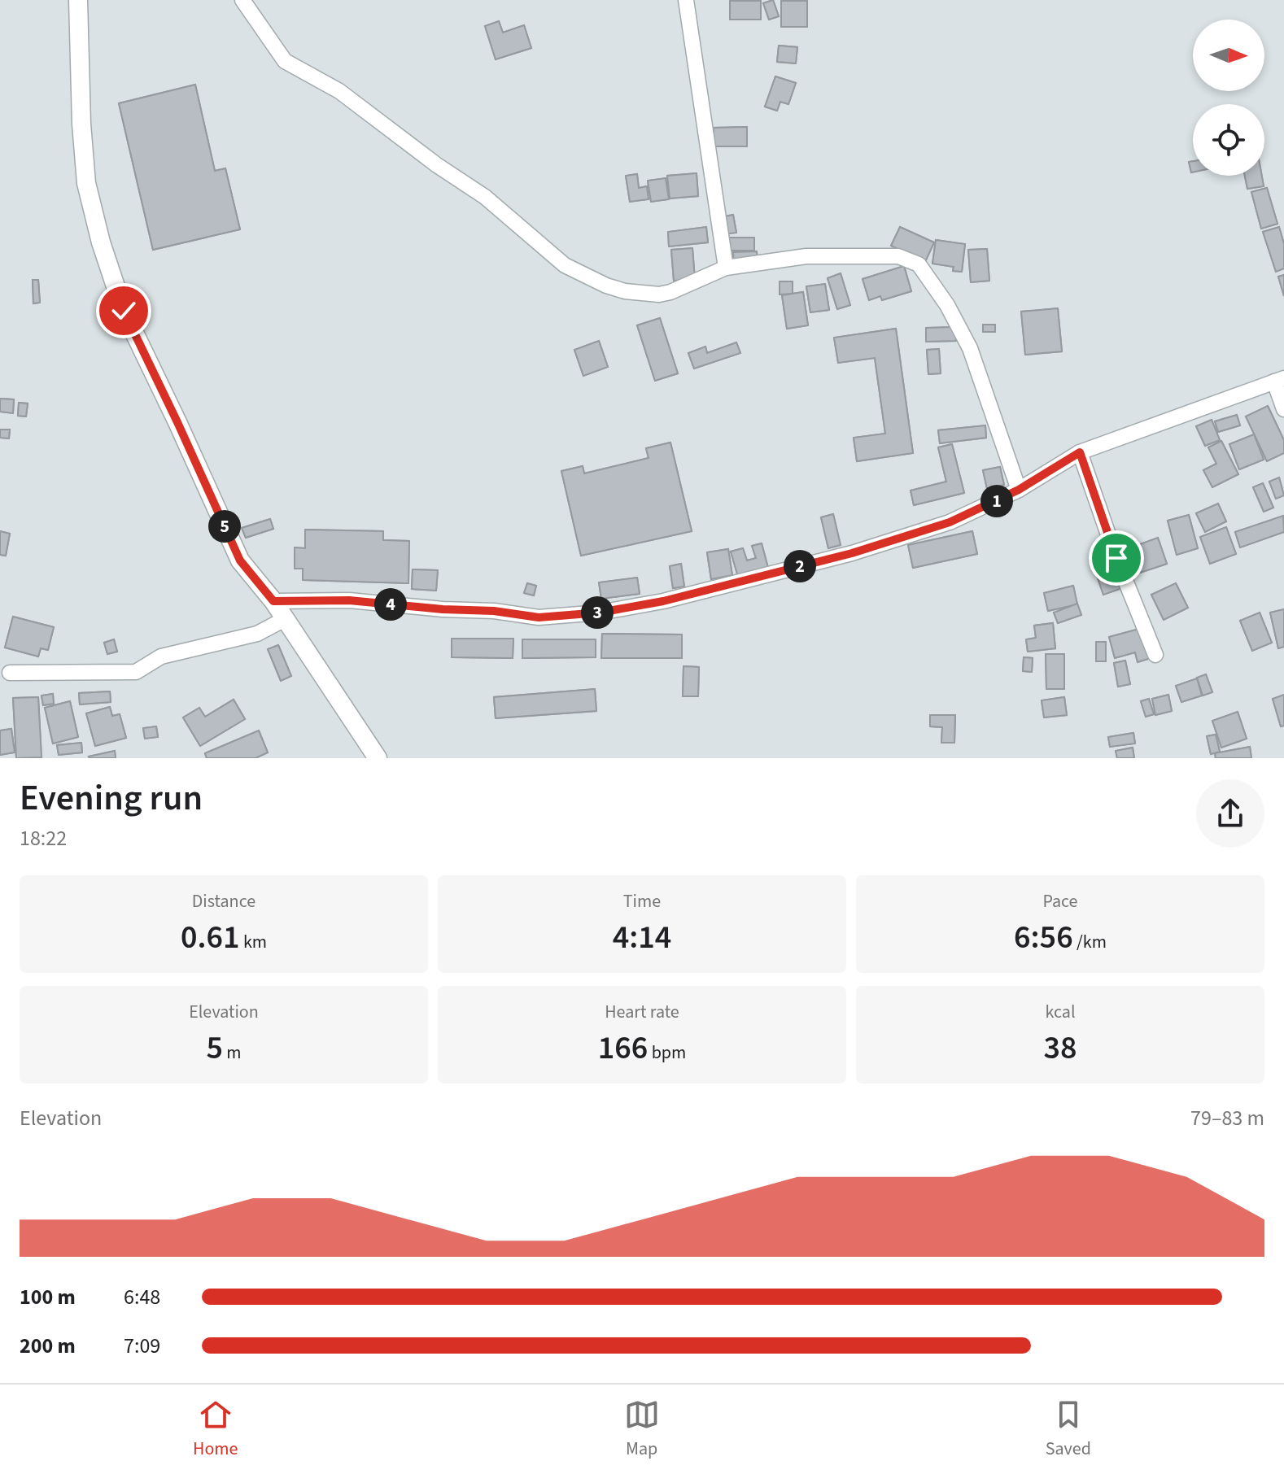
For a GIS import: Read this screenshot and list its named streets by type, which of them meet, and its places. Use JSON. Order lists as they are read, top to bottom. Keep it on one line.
{"north":"right","page":{"pins":["1","5","2","4","3"],"heading":["Evening run","18:22"],"stats":[["Distance","0.61 km"],["Time","4:14"],["Pace","6:56 /km"],["Elevation","5 m"],["Heart rate","166 bpm"],["kcal","38"]],"chart":["Elevation","79–83 m"],"list":[{"name":"100 m","note":"6:48"},{"name":"200 m","note":"7:09"}],"tabs":["Home","Map","Saved"]}}
